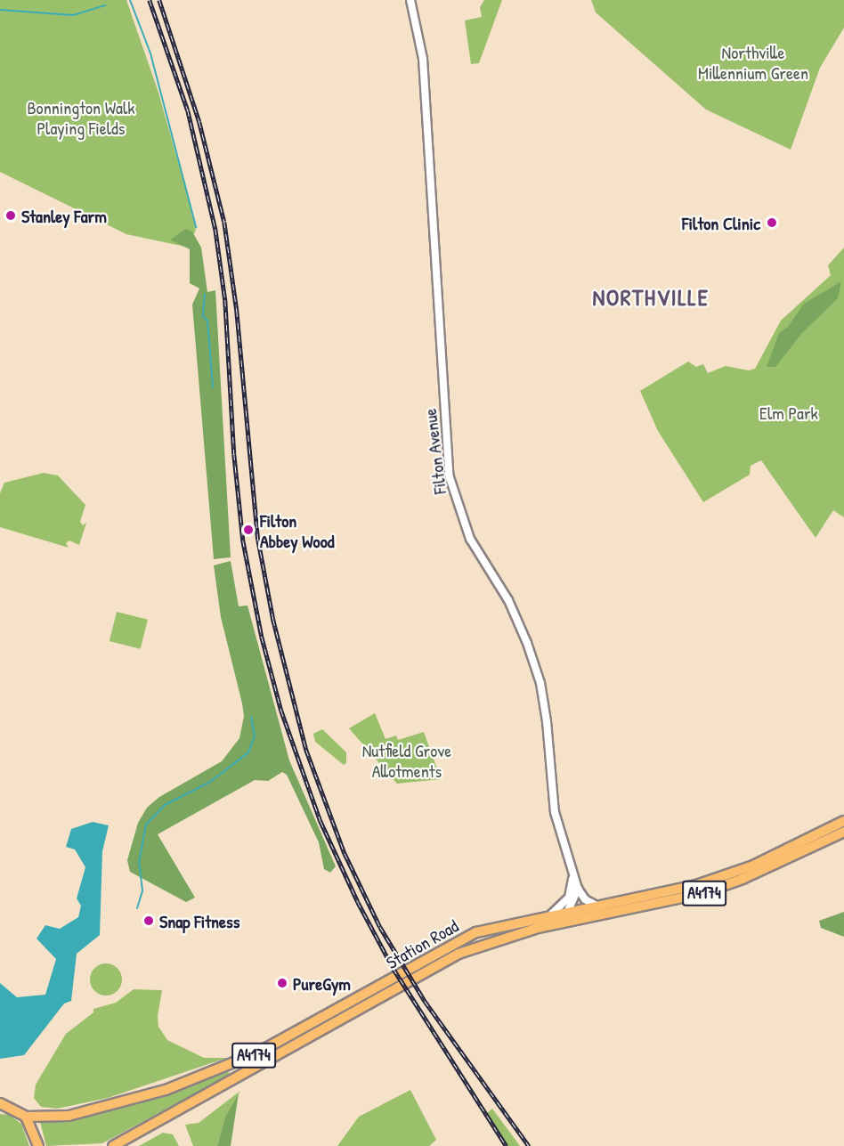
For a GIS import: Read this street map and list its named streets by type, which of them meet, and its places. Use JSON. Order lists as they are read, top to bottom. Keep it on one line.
{"streets":{"main road":["A4174","Station Road"],"street":["Filton Avenue"]},"crossings":[["Filton Avenue","Station Road"]],"districts":["NORTHVILLE"],"parks":["Northville Millennium Green","Bonnington Walk Playing Fields","Elm Park","Nutfield Grove Allotments"],"places":["Stanley Farm","Filton Clinic","Filton Abbey Wood","Snap Fitness","PureGym"]}
